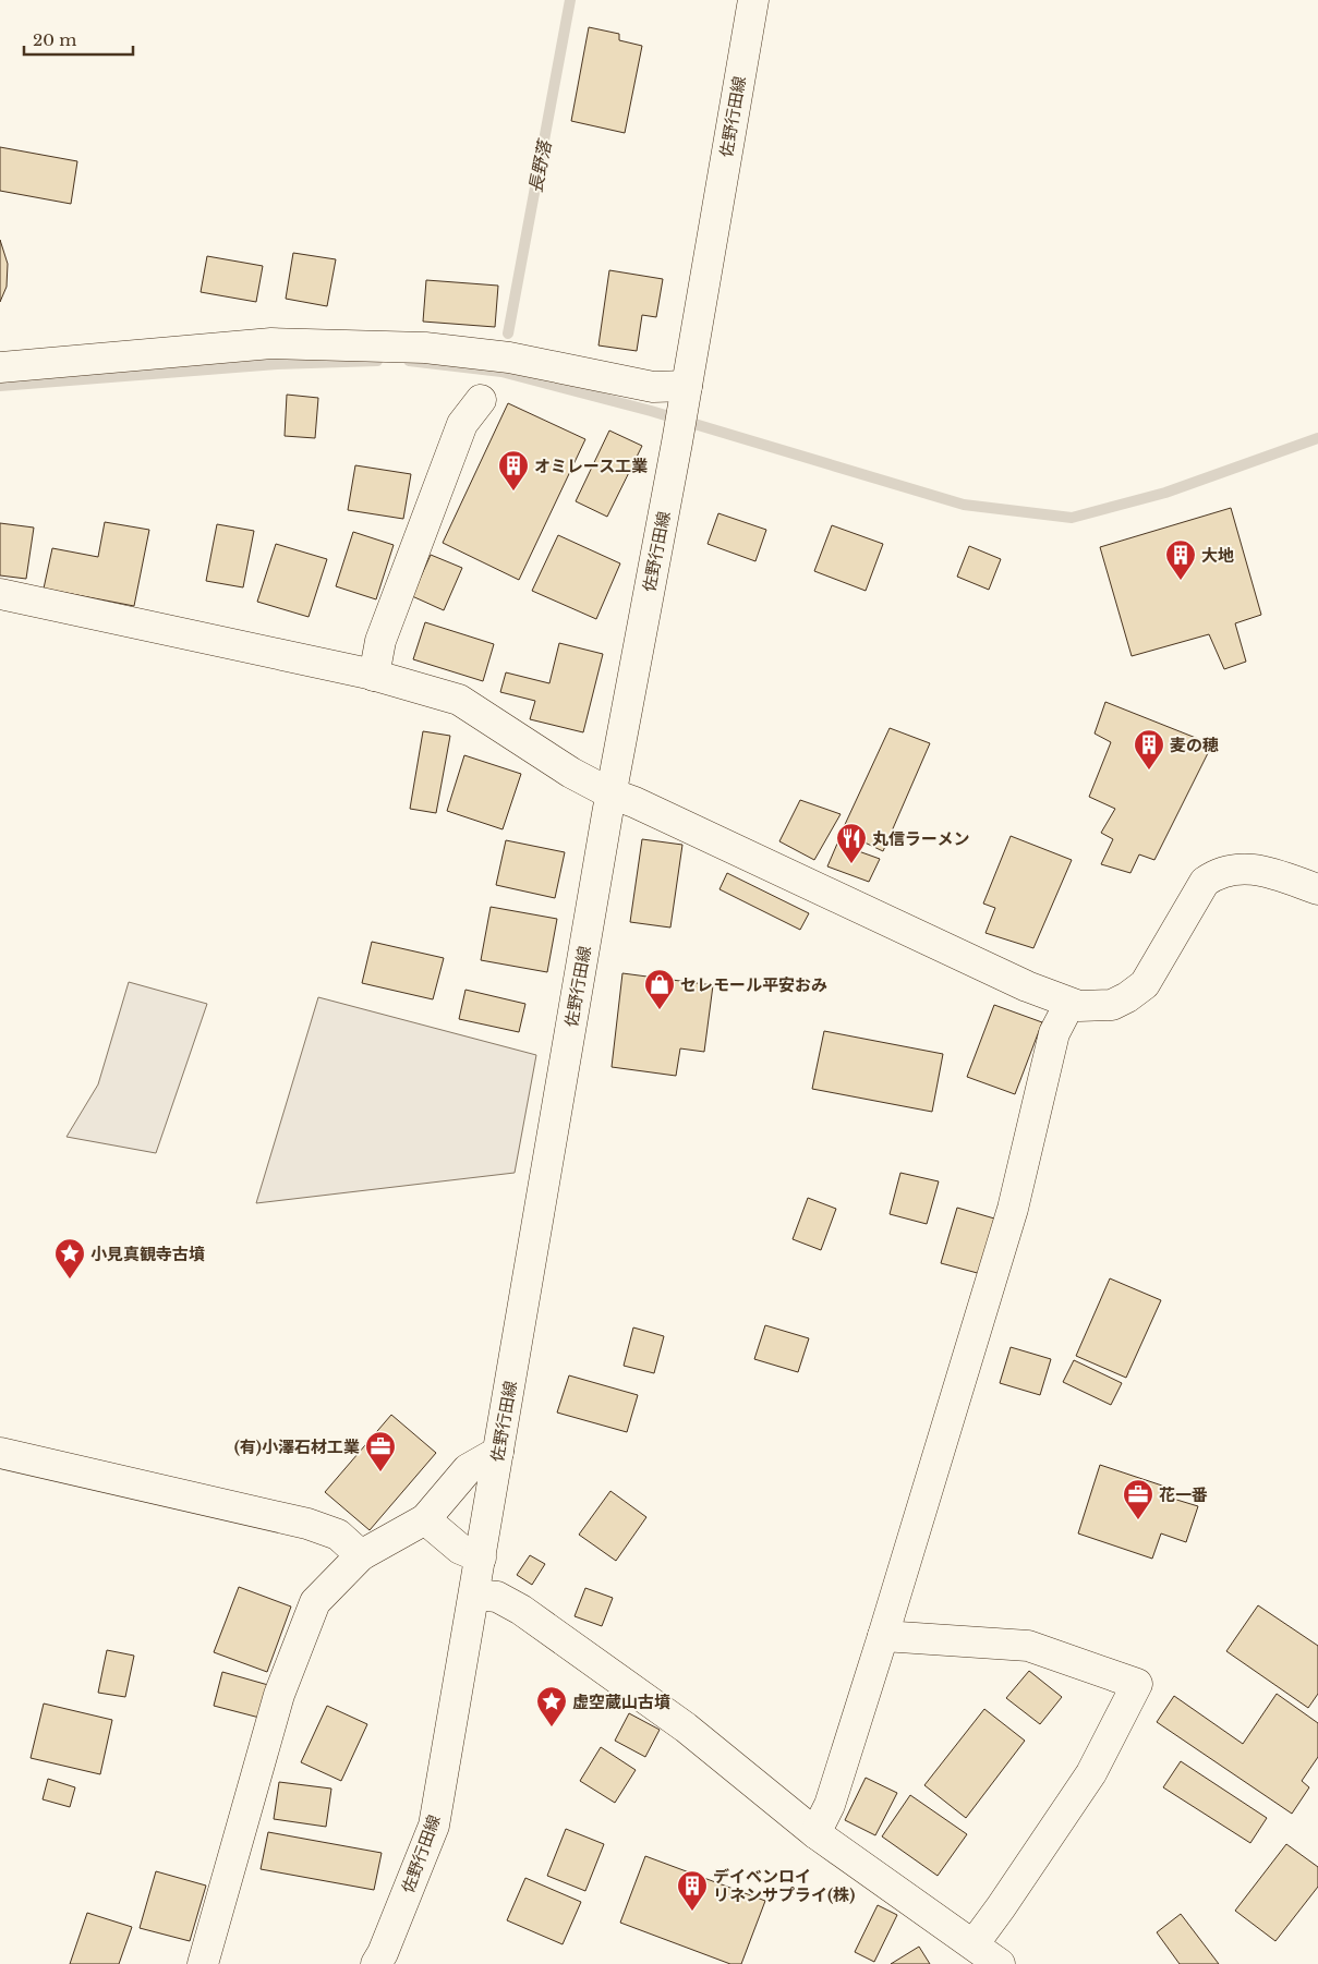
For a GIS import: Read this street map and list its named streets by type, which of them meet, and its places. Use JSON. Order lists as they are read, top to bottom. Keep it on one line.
{"streets":{"street":["佐野行田線"]},"water":["長野落"],"places":{"building":["オミレース工業","大地","麦の穂","デイベンロイ リネンサプライ(株)"],"restaurant":["丸信ラーメン"],"shop":["セレモール平安おみ"],"place":["小見真観寺古墳","虚空蔵山古墳"],"office":["(有)小澤石材工業","花一番"]},"scale_bar":"20 m"}
